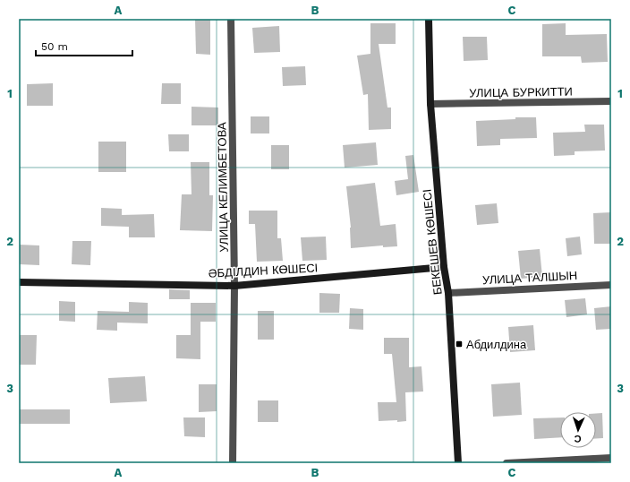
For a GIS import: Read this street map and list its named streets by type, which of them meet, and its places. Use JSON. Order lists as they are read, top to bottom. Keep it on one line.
{"streets":{"main road":["БЕКЕШЕВ КӨШЕСІ","ӘБДІЛДИН КӨШЕСІ"],"street":["УЛИЦА БУРКИТТИ","УЛИЦА КЕЛИМБЕТОВА","УЛИЦА ТАЛШЫН"]},"crossings":[["УЛИЦА БУРКИТТИ","БЕКЕШЕВ КӨШЕСІ"],["УЛИЦА КЕЛИМБЕТОВА","ӘБДІЛДИН КӨШЕСІ"],["БЕКЕШЕВ КӨШЕСІ","ӘБДІЛДИН КӨШЕСІ"],["БЕКЕШЕВ КӨШЕСІ","УЛИЦА ТАЛШЫН"]],"places":{"transit":["Абдилдина"]},"scale_bar":"50 m","north":"bottom","grid":{"columns":["A","B","C"],"rows":["1","2","3"]}}
